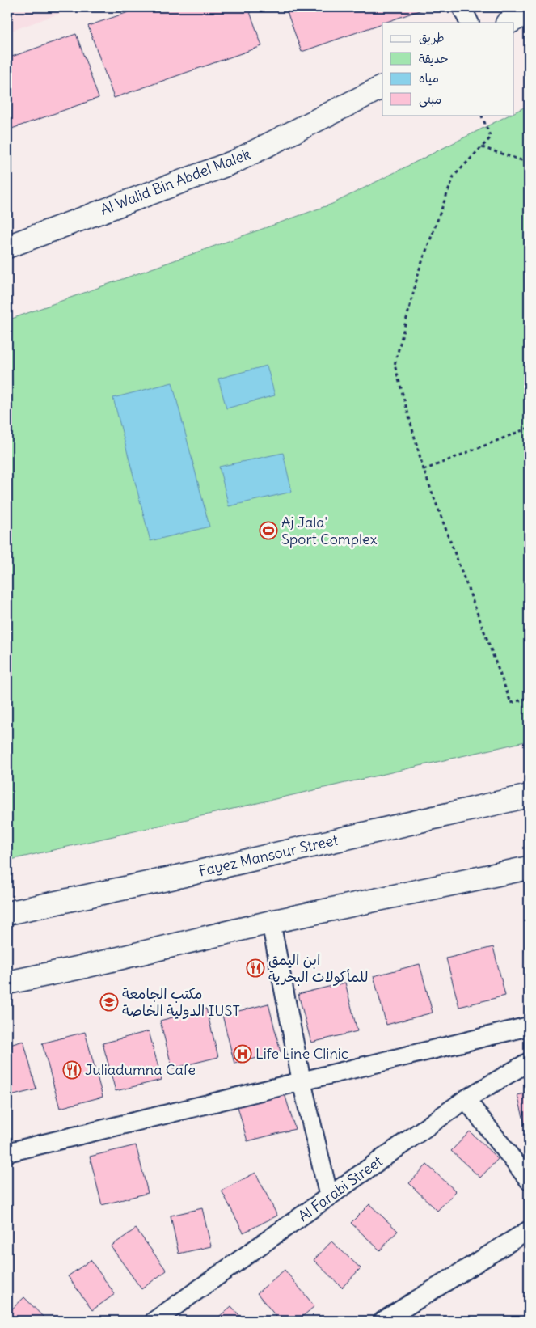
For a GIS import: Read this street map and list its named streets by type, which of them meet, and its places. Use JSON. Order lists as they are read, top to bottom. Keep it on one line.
{"streets":{"main road":["Al Walid Bin Abdel Malek","Fayez Mansour Street"],"street":["Al Farabi Street"]},"places":{"sports":["Aj Jala' Sport Complex"],"restaurant":["ابن اليمق للمأكولات البحرية","Juliadumna Cafe"],"school or university":["مكتب الجامعة الدولية الخاصة IUST"],"hospital":["Life Line Clinic"]},"legend":["طريق","حديقة","مياه","مبنى"]}
